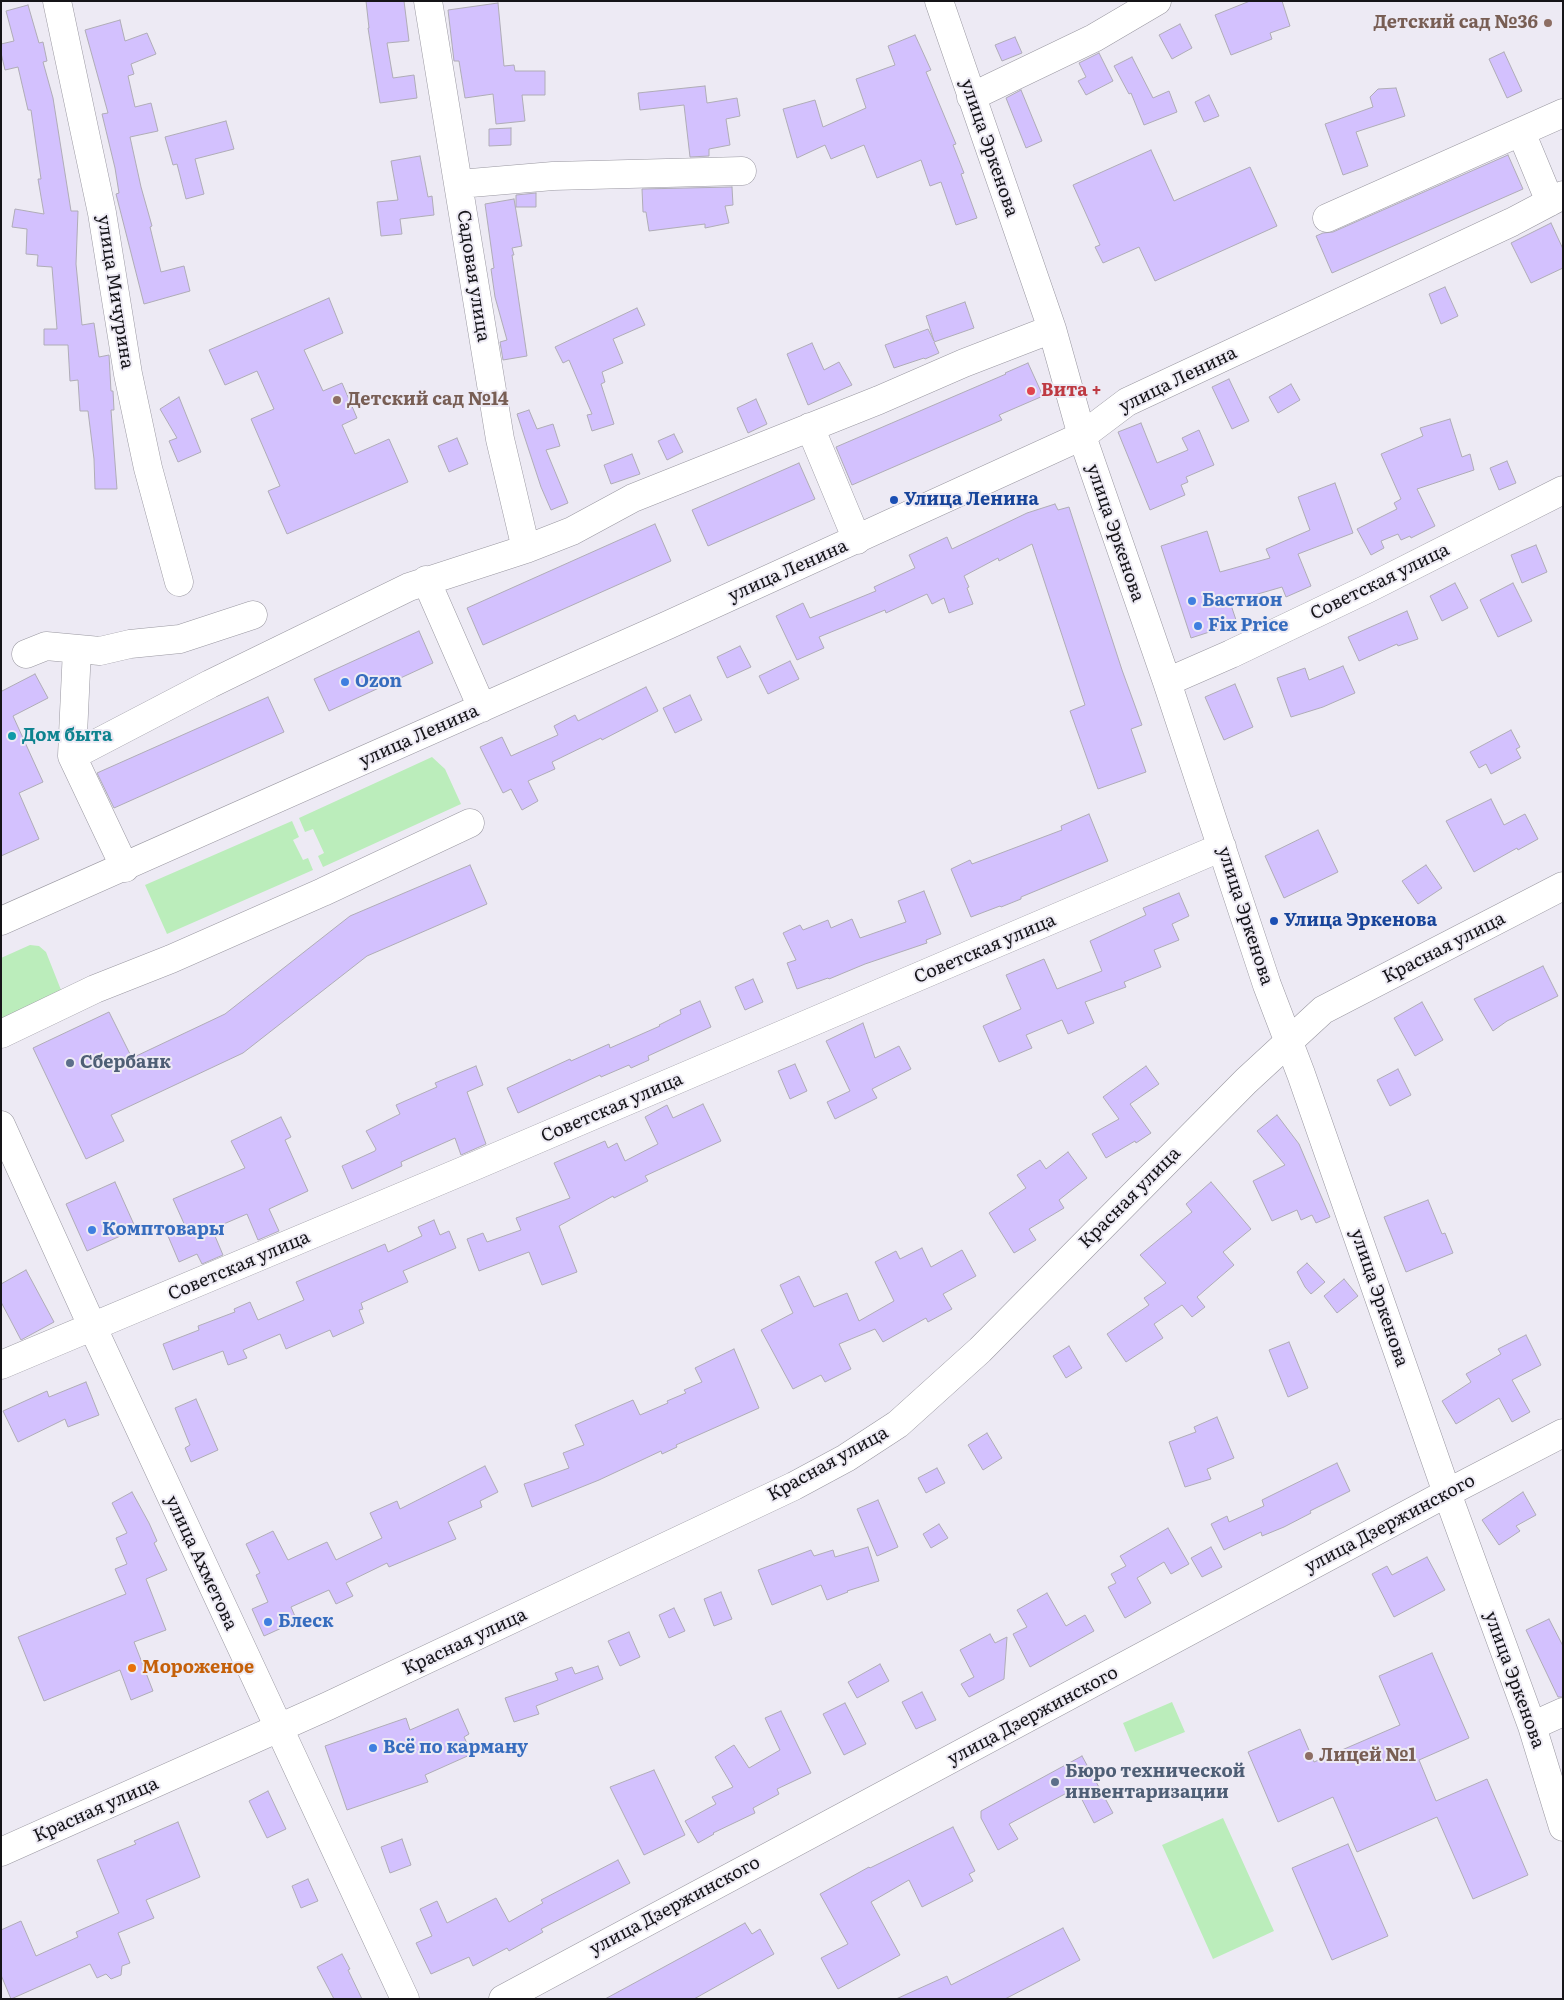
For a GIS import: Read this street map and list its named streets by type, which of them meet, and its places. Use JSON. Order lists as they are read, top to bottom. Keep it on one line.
{"streets":{"street":["улица Эркенова","Садовая улица","улица Мичурина","улица Ленина","Советская улица","Красная улица","улица Дзержинского","улица Ахметова"]},"crossings":[["улица Эркенова","улица Ленина"],["улица Эркенова","Советская улица"],["улица Эркенова","Красная улица"],["улица Эркенова","улица Дзержинского"],["Советская улица","улица Ахметова"],["Красная улица","улица Ахметова"]],"places":["Детский сад №36","Вита +","Детский сад №14","Улица Ленина","Бастион","Fix Price","Ozon","Дом быта","Улица Эркенова","Сбербанк","Комптовары","Блеск","Мороженое","Всё по карману","Лицей №1","Бюро технической инвентаризации"]}
